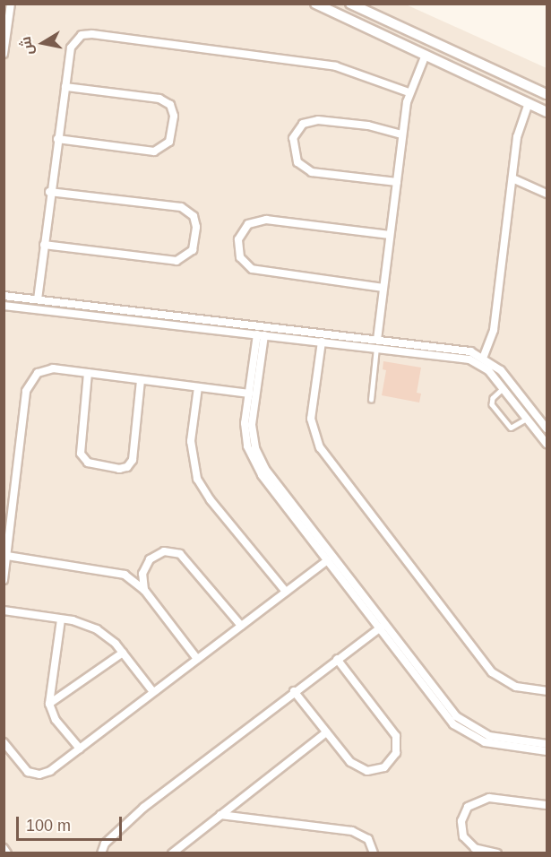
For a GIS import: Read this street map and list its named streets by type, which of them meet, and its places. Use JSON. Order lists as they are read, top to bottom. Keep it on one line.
{"scale_bar":"100 m","north":"left"}
